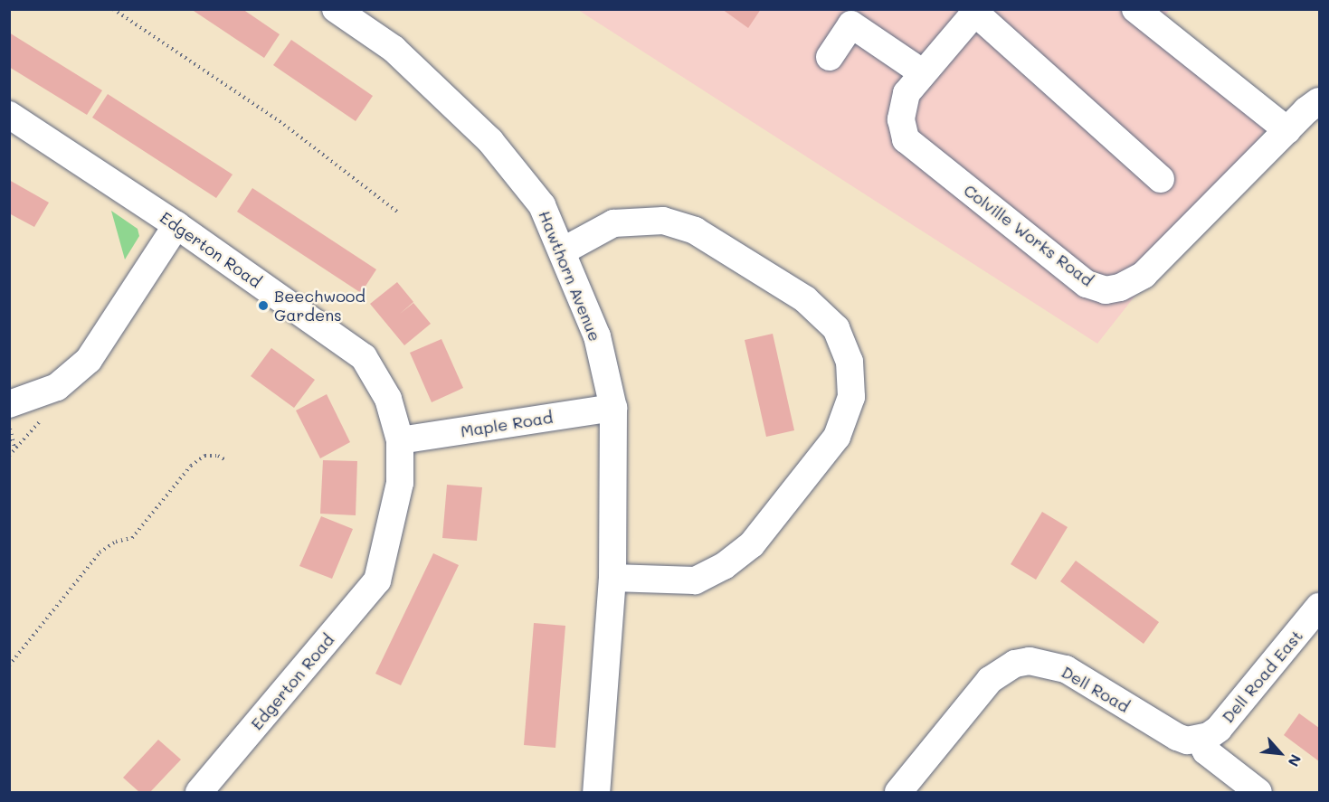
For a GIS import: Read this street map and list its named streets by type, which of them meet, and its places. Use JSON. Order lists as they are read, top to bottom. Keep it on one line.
{"streets":{"street":["Colville Works Road","Edgerton Road","Hawthorn Avenue","Maple Road","Dell Road East","Dell Road"]},"crossings":[["Edgerton Road","Maple Road"],["Hawthorn Avenue","Maple Road"],["Dell Road East","Dell Road"]],"places":["Beechwood Gardens"],"north":"bottom right"}
